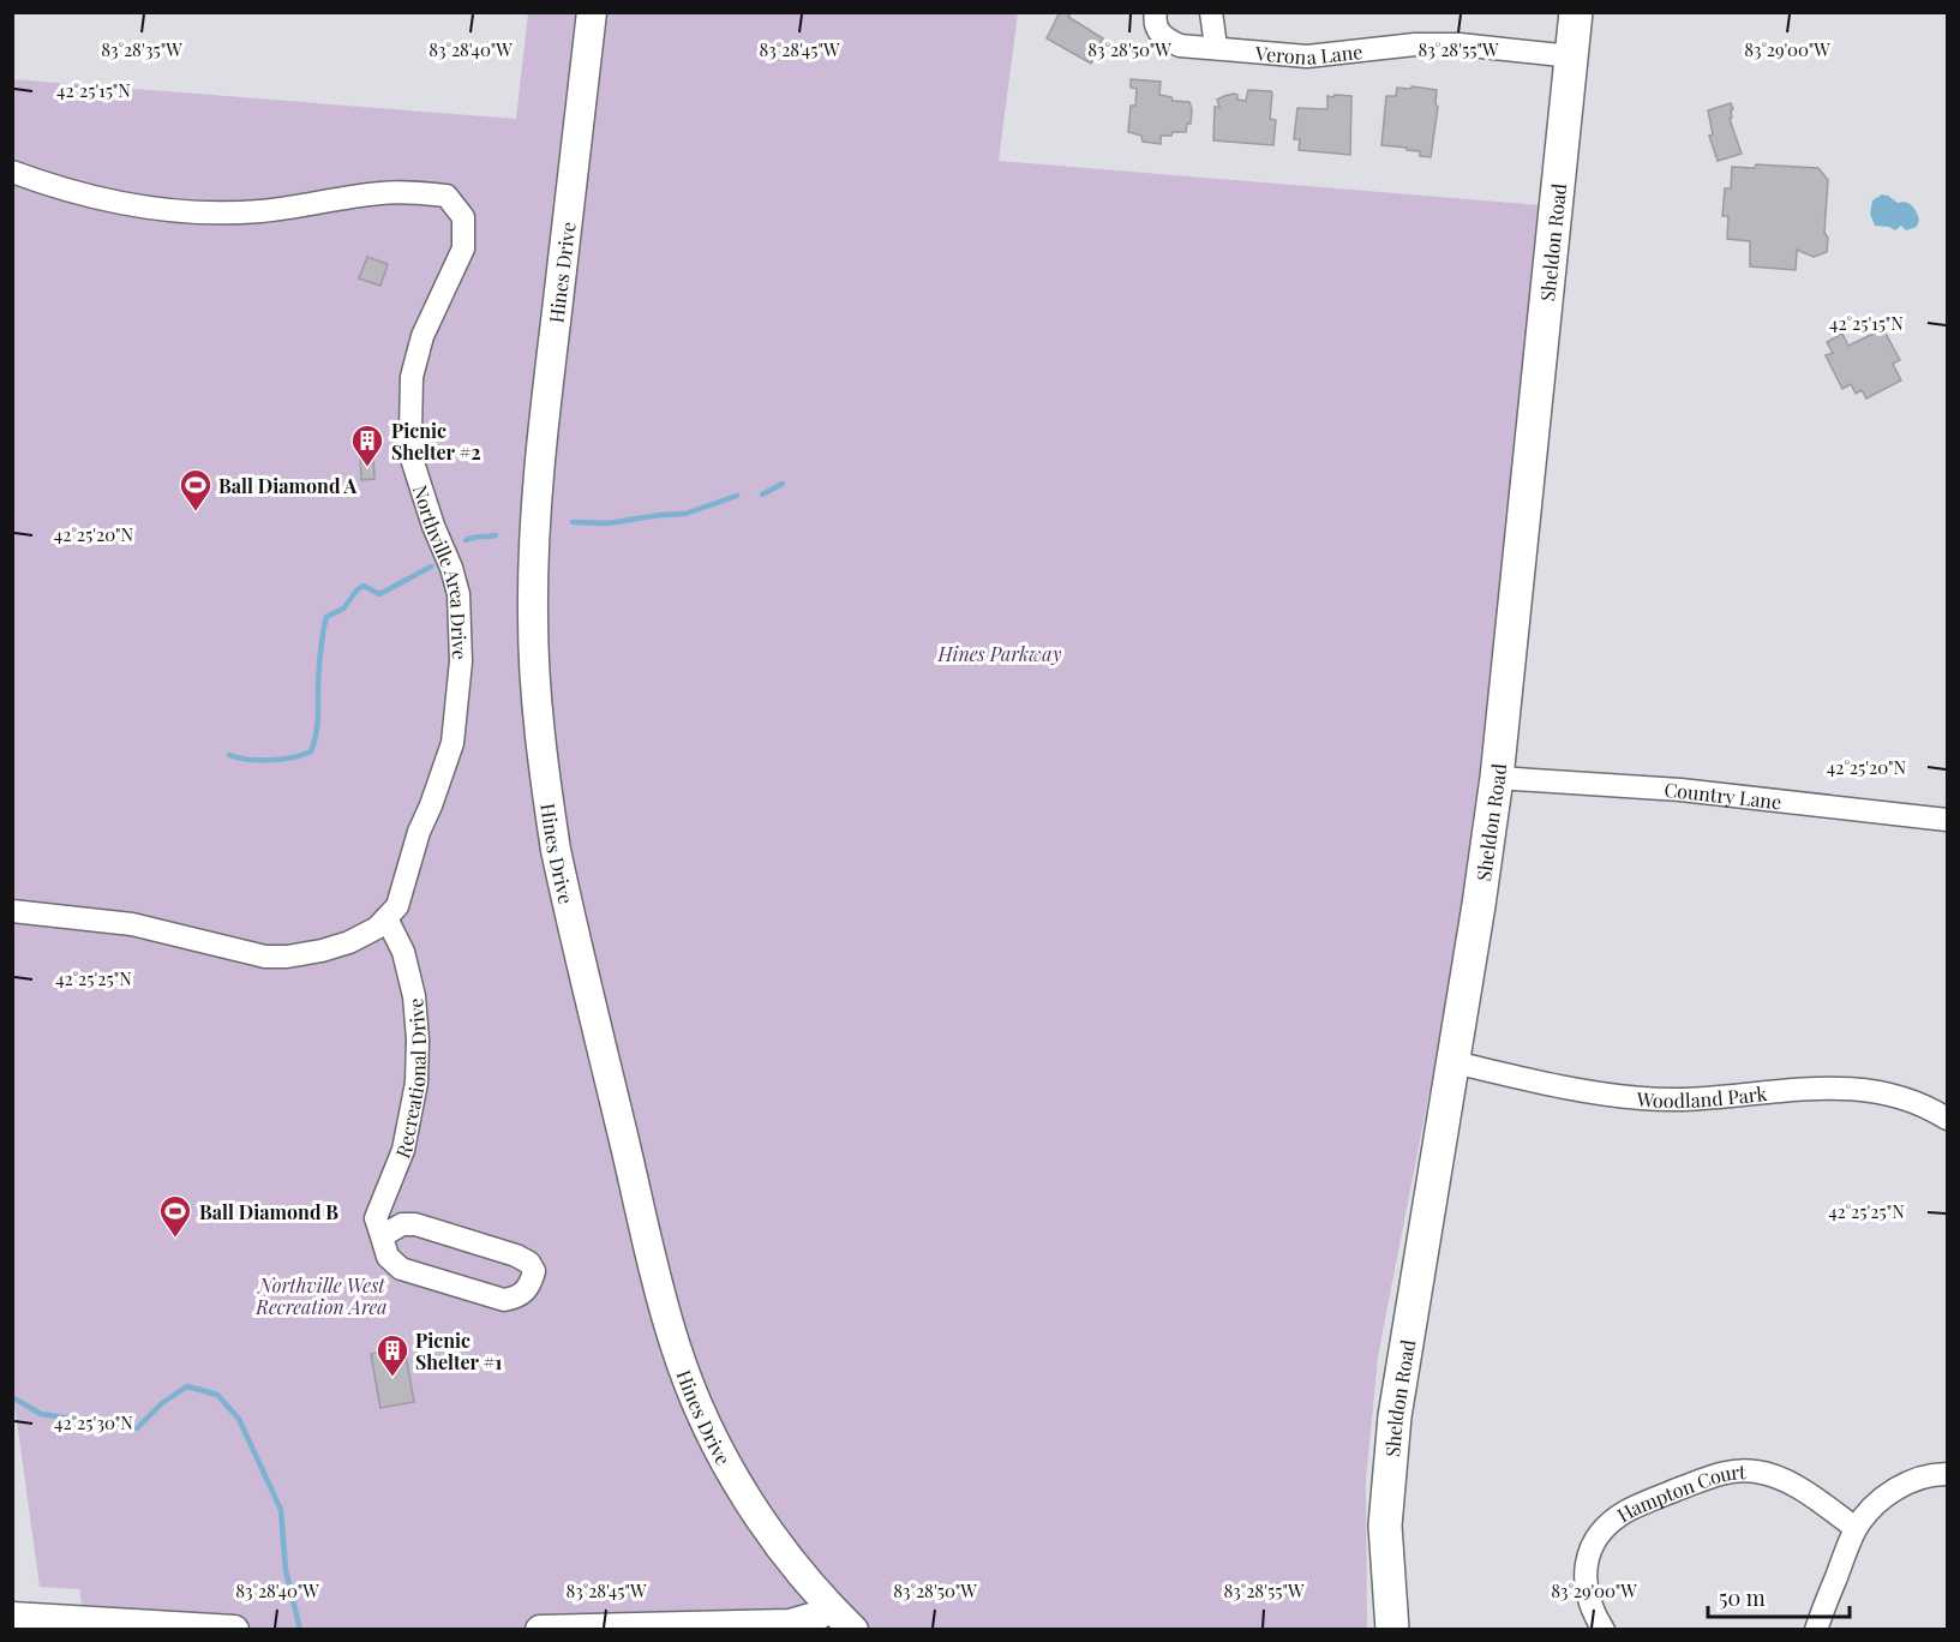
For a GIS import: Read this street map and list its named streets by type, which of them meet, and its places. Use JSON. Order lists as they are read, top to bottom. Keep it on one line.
{"streets":{"main road":["Sheldon Road"],"street":["Verona Lane","Hines Drive","Northville Area Drive","Country Lane","Recreational Drive","Woodland Park","Hampton Court"]},"crossings":[["Verona Lane","Sheldon Road"],["Sheldon Road","Country Lane"],["Sheldon Road","Woodland Park"],["Northville Area Drive","Recreational Drive"]],"parks":["Hines Parkway","Northville West Recreation Area"],"places":{"building":["Picnic Shelter #2","Picnic Shelter #1"],"sports":["Ball Diamond A","Ball Diamond B"]},"scale_bar":"50 m","coordinates":["83°28'35\"W","83°28'40\"W","83°28'45\"W","83°28'50\"W","83°28'55\"W","83°29'00\"W","42°25'15\"N","42°25'20\"N","42°25'25\"N","42°25'30\"N"]}
